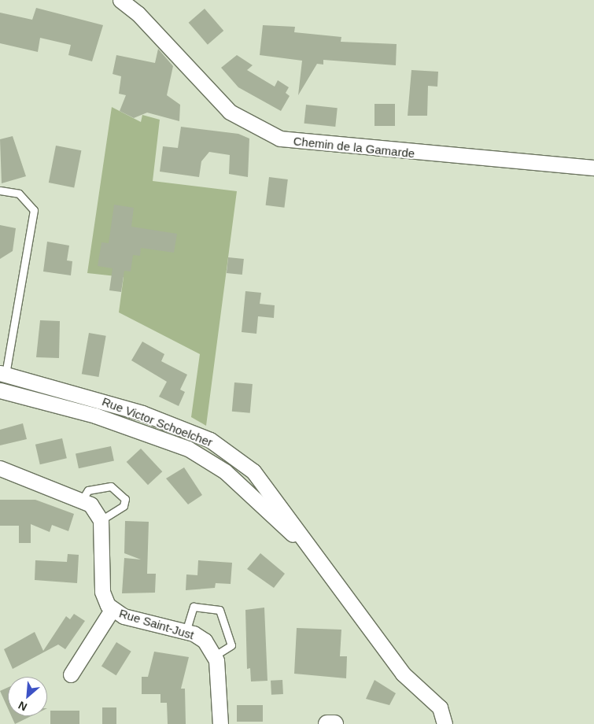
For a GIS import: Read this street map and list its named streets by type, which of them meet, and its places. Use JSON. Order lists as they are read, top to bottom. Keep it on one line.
{"streets":{"street":["Chemin de la Gamarde","Rue Victor Schoelcher","Rue Saint-Just"]},"north":"bottom left"}
